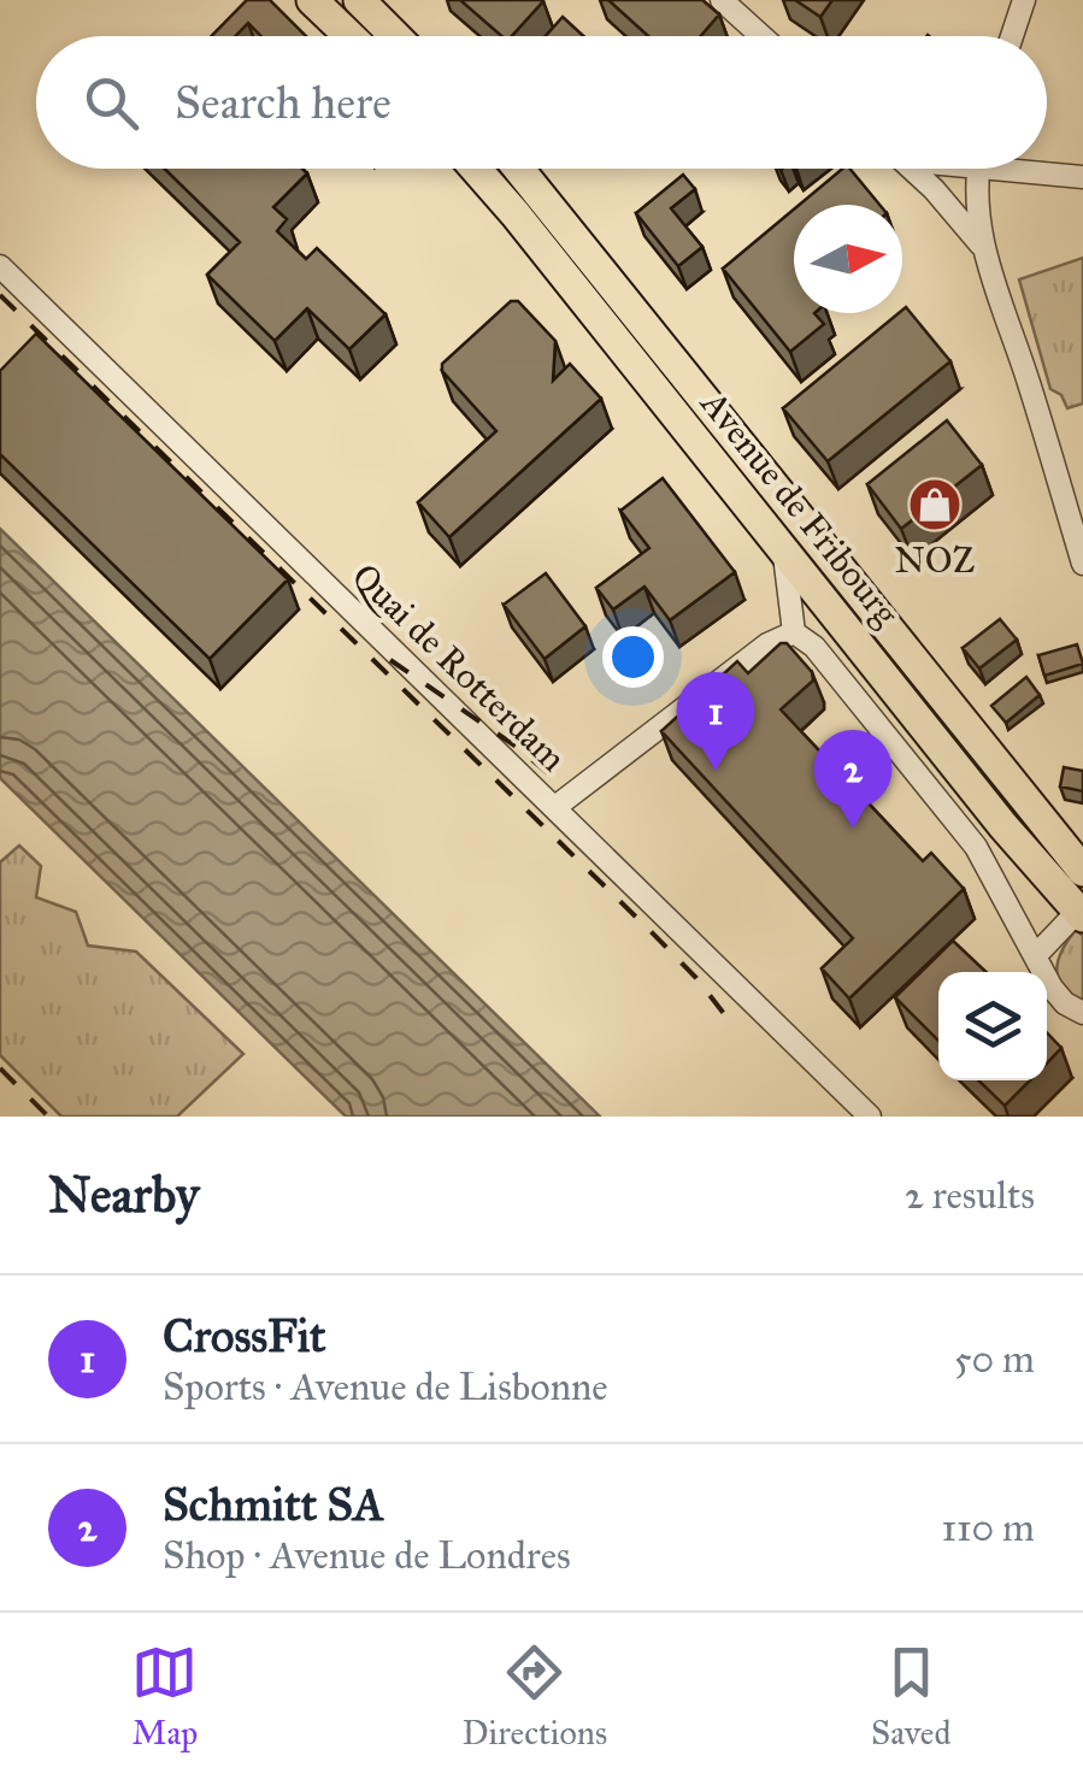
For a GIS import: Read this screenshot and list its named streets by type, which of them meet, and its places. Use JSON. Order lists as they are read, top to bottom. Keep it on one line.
{"streets":{"main road":["Avenue de Fribourg"],"street":["Quai de Rotterdam"]},"places":{"shop":["NOZ"]},"north":"right","page":{"search":"Search here","pins":["1","2"],"heading":["Nearby","2 results"],"list":[{"mark":"1","name":"CrossFit","note":"Sports · Avenue de Lisbonne","value":"50 m"},{"mark":"2","name":"Schmitt SA","note":"Shop · Avenue de Londres","value":"110 m"}],"nav":["Map","Directions","Saved"]}}
